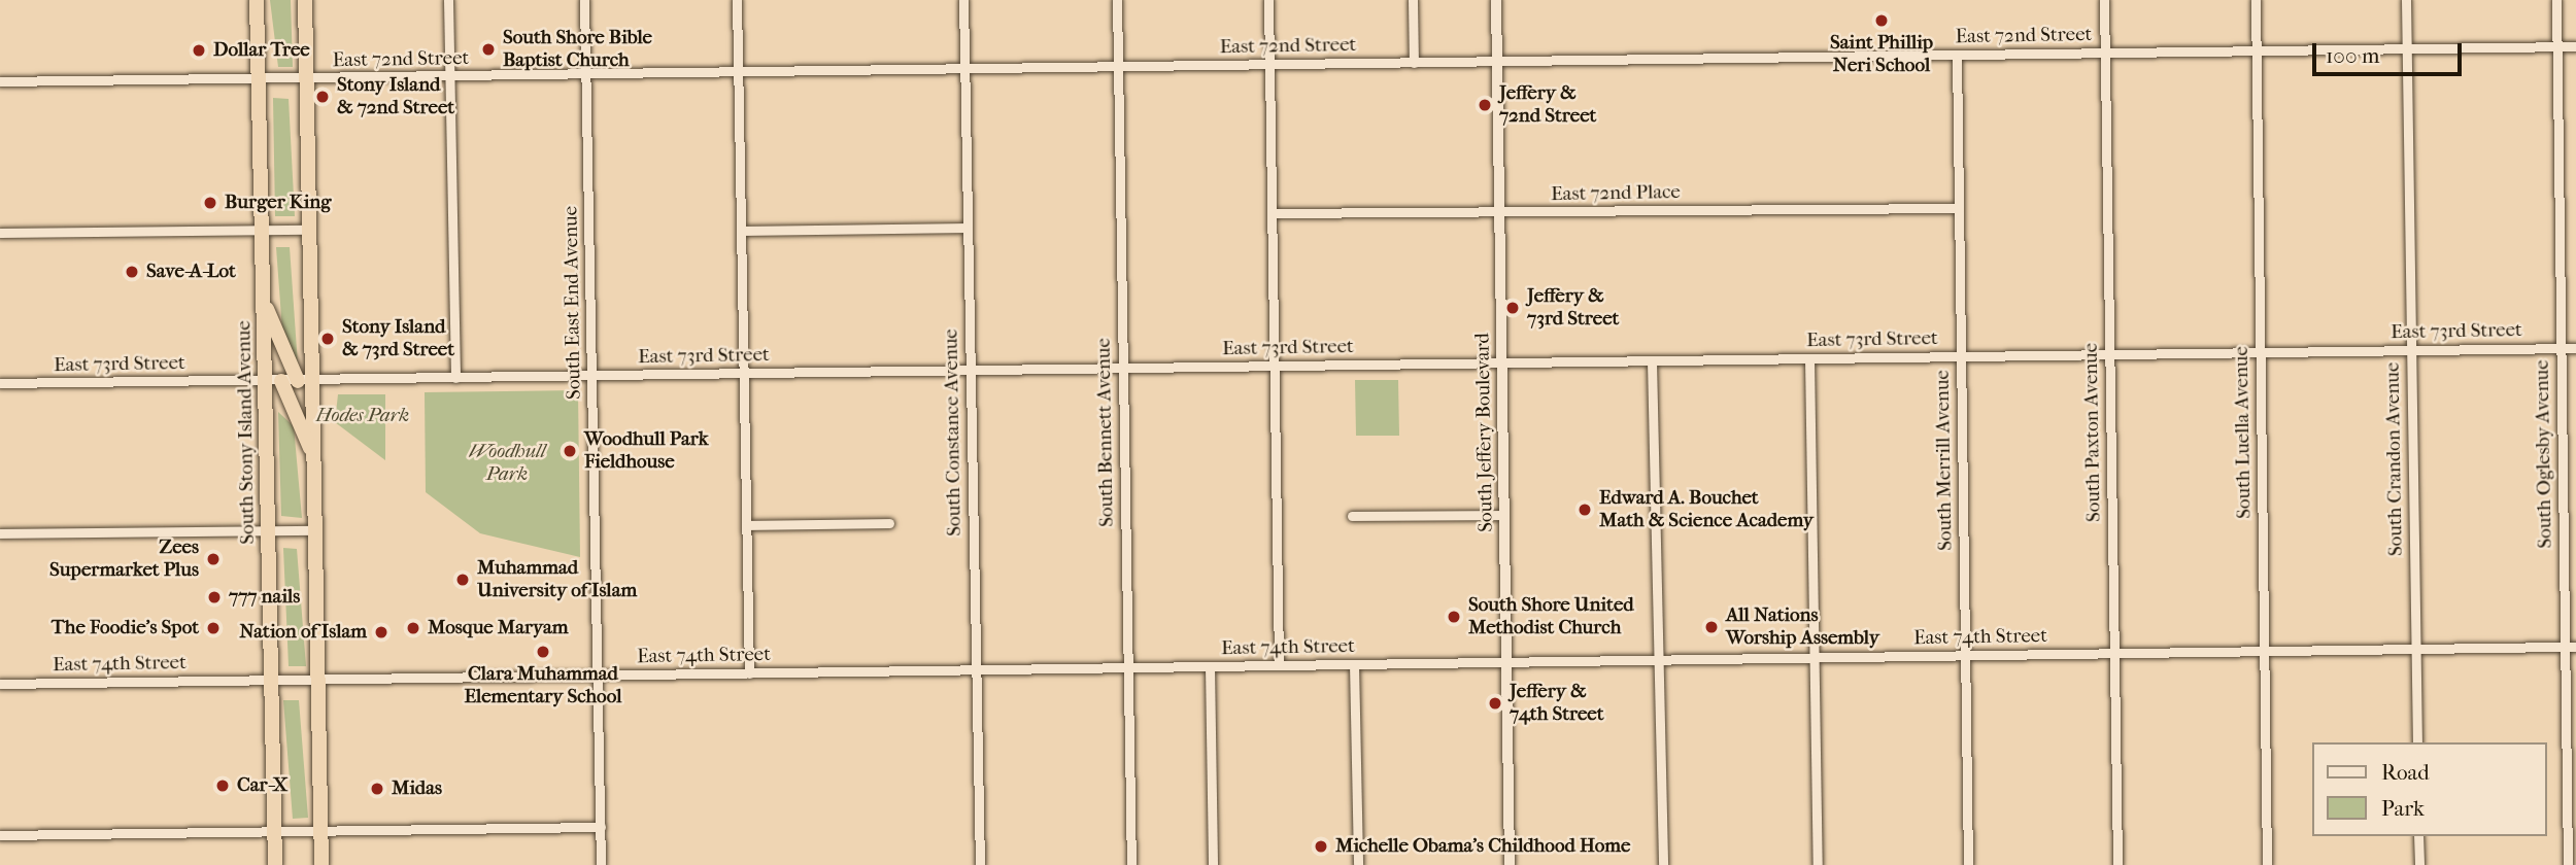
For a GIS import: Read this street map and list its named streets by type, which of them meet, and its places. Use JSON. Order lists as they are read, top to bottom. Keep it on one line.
{"streets":{"highway":["South Stony Island Avenue"],"street":["East 72nd Street","East 72nd Place","South East End Avenue","East 73rd Street","South Constance Avenue","South Bennett Avenue","South Jeffery Boulevard","South Paxton Avenue","South Luella Avenue","South Oglesby Avenue","South Crandon Avenue","South Merrill Avenue","East 74th Street"]},"crossings":[["East 72nd Street","South East End Avenue"],["East 72nd Street","South Stony Island Avenue"],["East 72nd Street","South Constance Avenue"],["East 72nd Street","South Bennett Avenue"],["East 72nd Street","South Jeffery Boulevard"],["East 72nd Street","South Paxton Avenue"],["East 72nd Street","South Luella Avenue"],["East 72nd Street","South Oglesby Avenue"],["East 72nd Street","South Crandon Avenue"],["East 72nd Street","South Merrill Avenue"],["East 72nd Place","South Jeffery Boulevard"],["East 72nd Place","South Merrill Avenue"],["South East End Avenue","East 73rd Street"],["South East End Avenue","East 74th Street"],["East 73rd Street","South Stony Island Avenue"],["East 73rd Street","South Constance Avenue"],["East 73rd Street","South Bennett Avenue"],["East 73rd Street","South Jeffery Boulevard"],["East 73rd Street","South Paxton Avenue"],["East 73rd Street","South Luella Avenue"],["East 73rd Street","South Oglesby Avenue"],["East 73rd Street","South Crandon Avenue"],["East 73rd Street","South Merrill Avenue"],["South Stony Island Avenue","East 74th Street"],["South Constance Avenue","East 74th Street"],["South Bennett Avenue","East 74th Street"],["South Jeffery Boulevard","East 74th Street"],["South Paxton Avenue","East 74th Street"],["South Luella Avenue","East 74th Street"],["South Oglesby Avenue","East 74th Street"],["South Crandon Avenue","East 74th Street"],["South Merrill Avenue","East 74th Street"]],"parks":["Hodes Park","Woodhull Park"],"places":["Saint Phillip Neri School","South Shore Bible Baptist Church","Dollar Tree","Stony Island & 72nd Street","Jeffery & 72nd Street","Burger King","Save-A-Lot","Jeffery & 73rd Street","Stony Island & 73rd Street","Woodhull Park Fieldhouse","Edward A. Bouchet Math & Science Academy","Zees Supermarket Plus","Muhammad University of Islam","777 nails","South Shore United Methodist Church","All Nations Worship Assembly","The Foodie’s Spot","Mosque Maryam","Nation of Islam","Clara Muhammad Elementary School","Jeffery & 74th Street","Car-X","Midas","Michelle Obama's Childhood Home"],"legend":["Road","Park"],"scale_bar":"100 m"}
